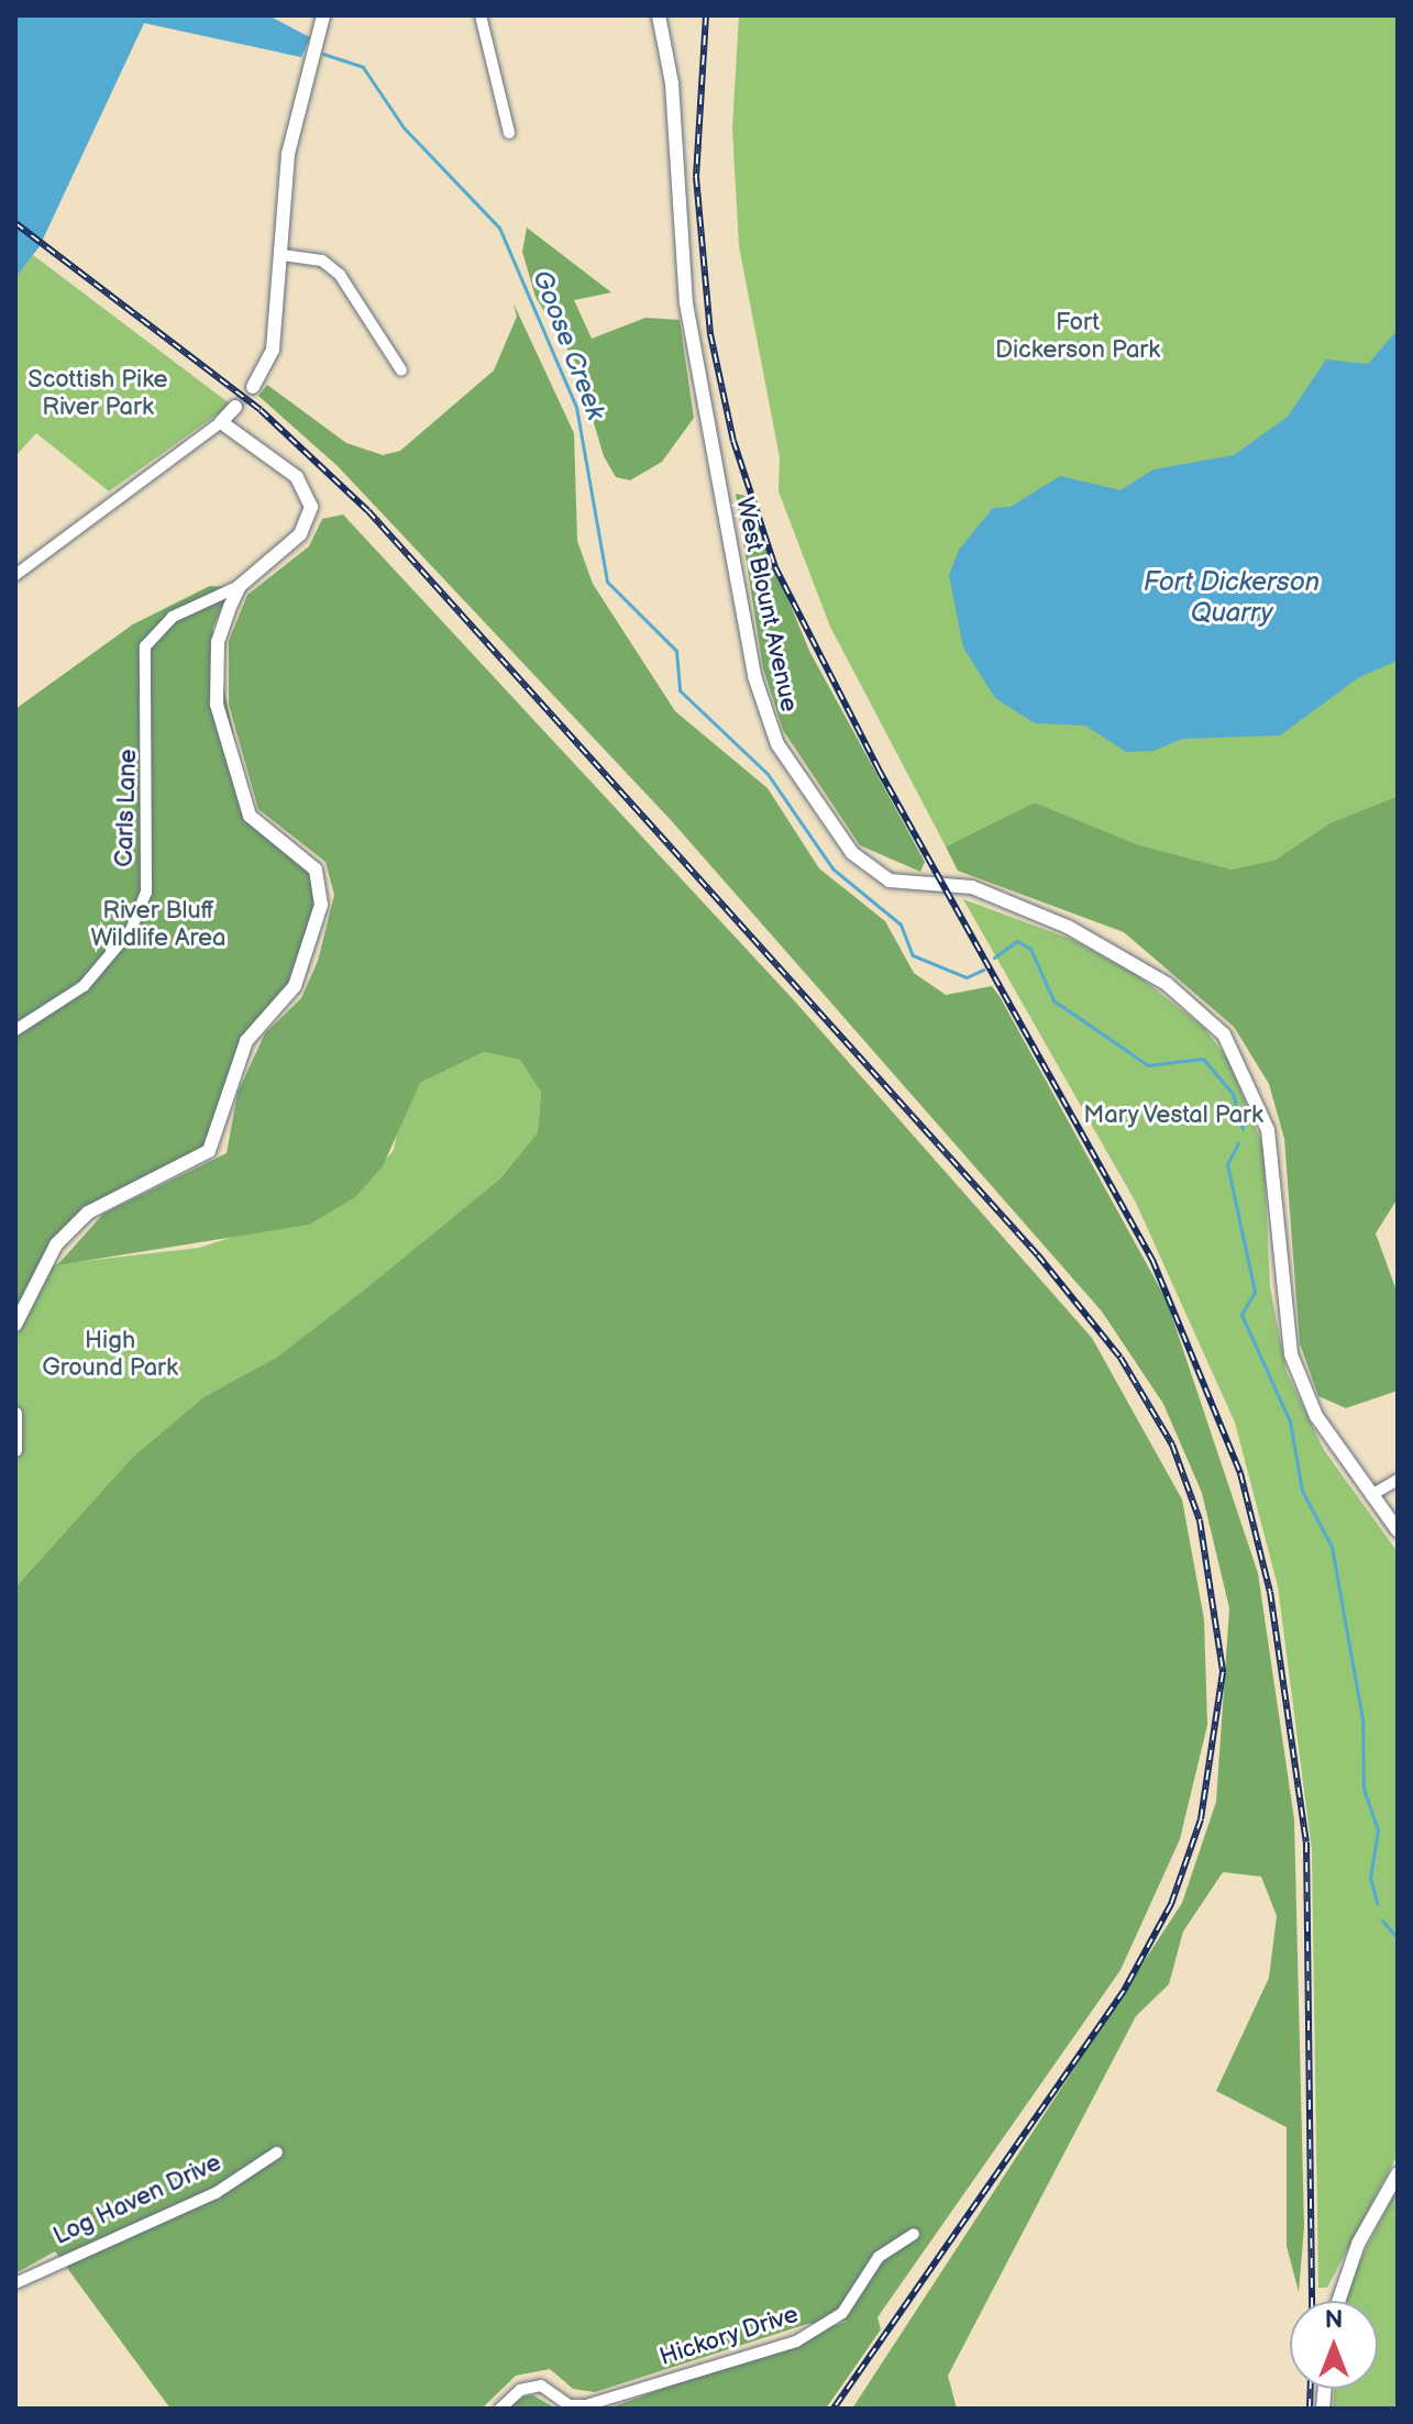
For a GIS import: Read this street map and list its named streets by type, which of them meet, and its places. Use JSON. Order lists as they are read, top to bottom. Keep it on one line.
{"streets":{"street":["West Blount Avenue","Carls Lane","Log Haven Drive","Hickory Drive"]},"water":["Goose Creek","Fort Dickerson Quarry"],"parks":["Fort Dickerson Park","Scottish Pike River Park","River Bluff Wildlife Area","Mary Vestal Park","High Ground Park"],"north":"top"}
